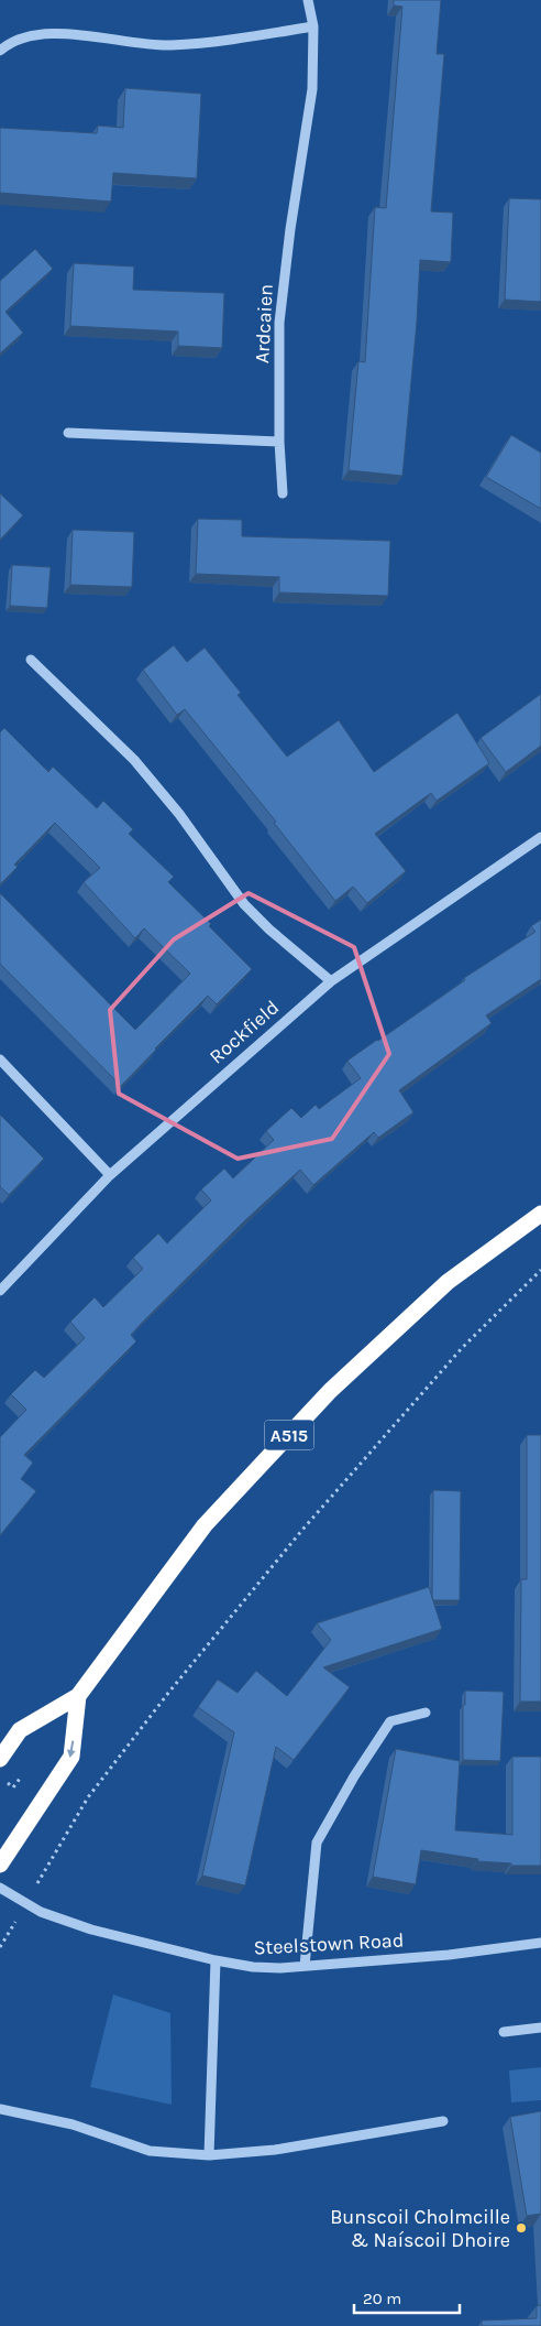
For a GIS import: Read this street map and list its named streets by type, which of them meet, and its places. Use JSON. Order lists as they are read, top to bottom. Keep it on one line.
{"streets":{"highway":["A515"],"street":["Ardcaien","Rockfield","Steelstown Road"]},"places":["Bunscoil Cholmcille & Naíscoil Dhoire"],"scale_bar":"20 m"}
